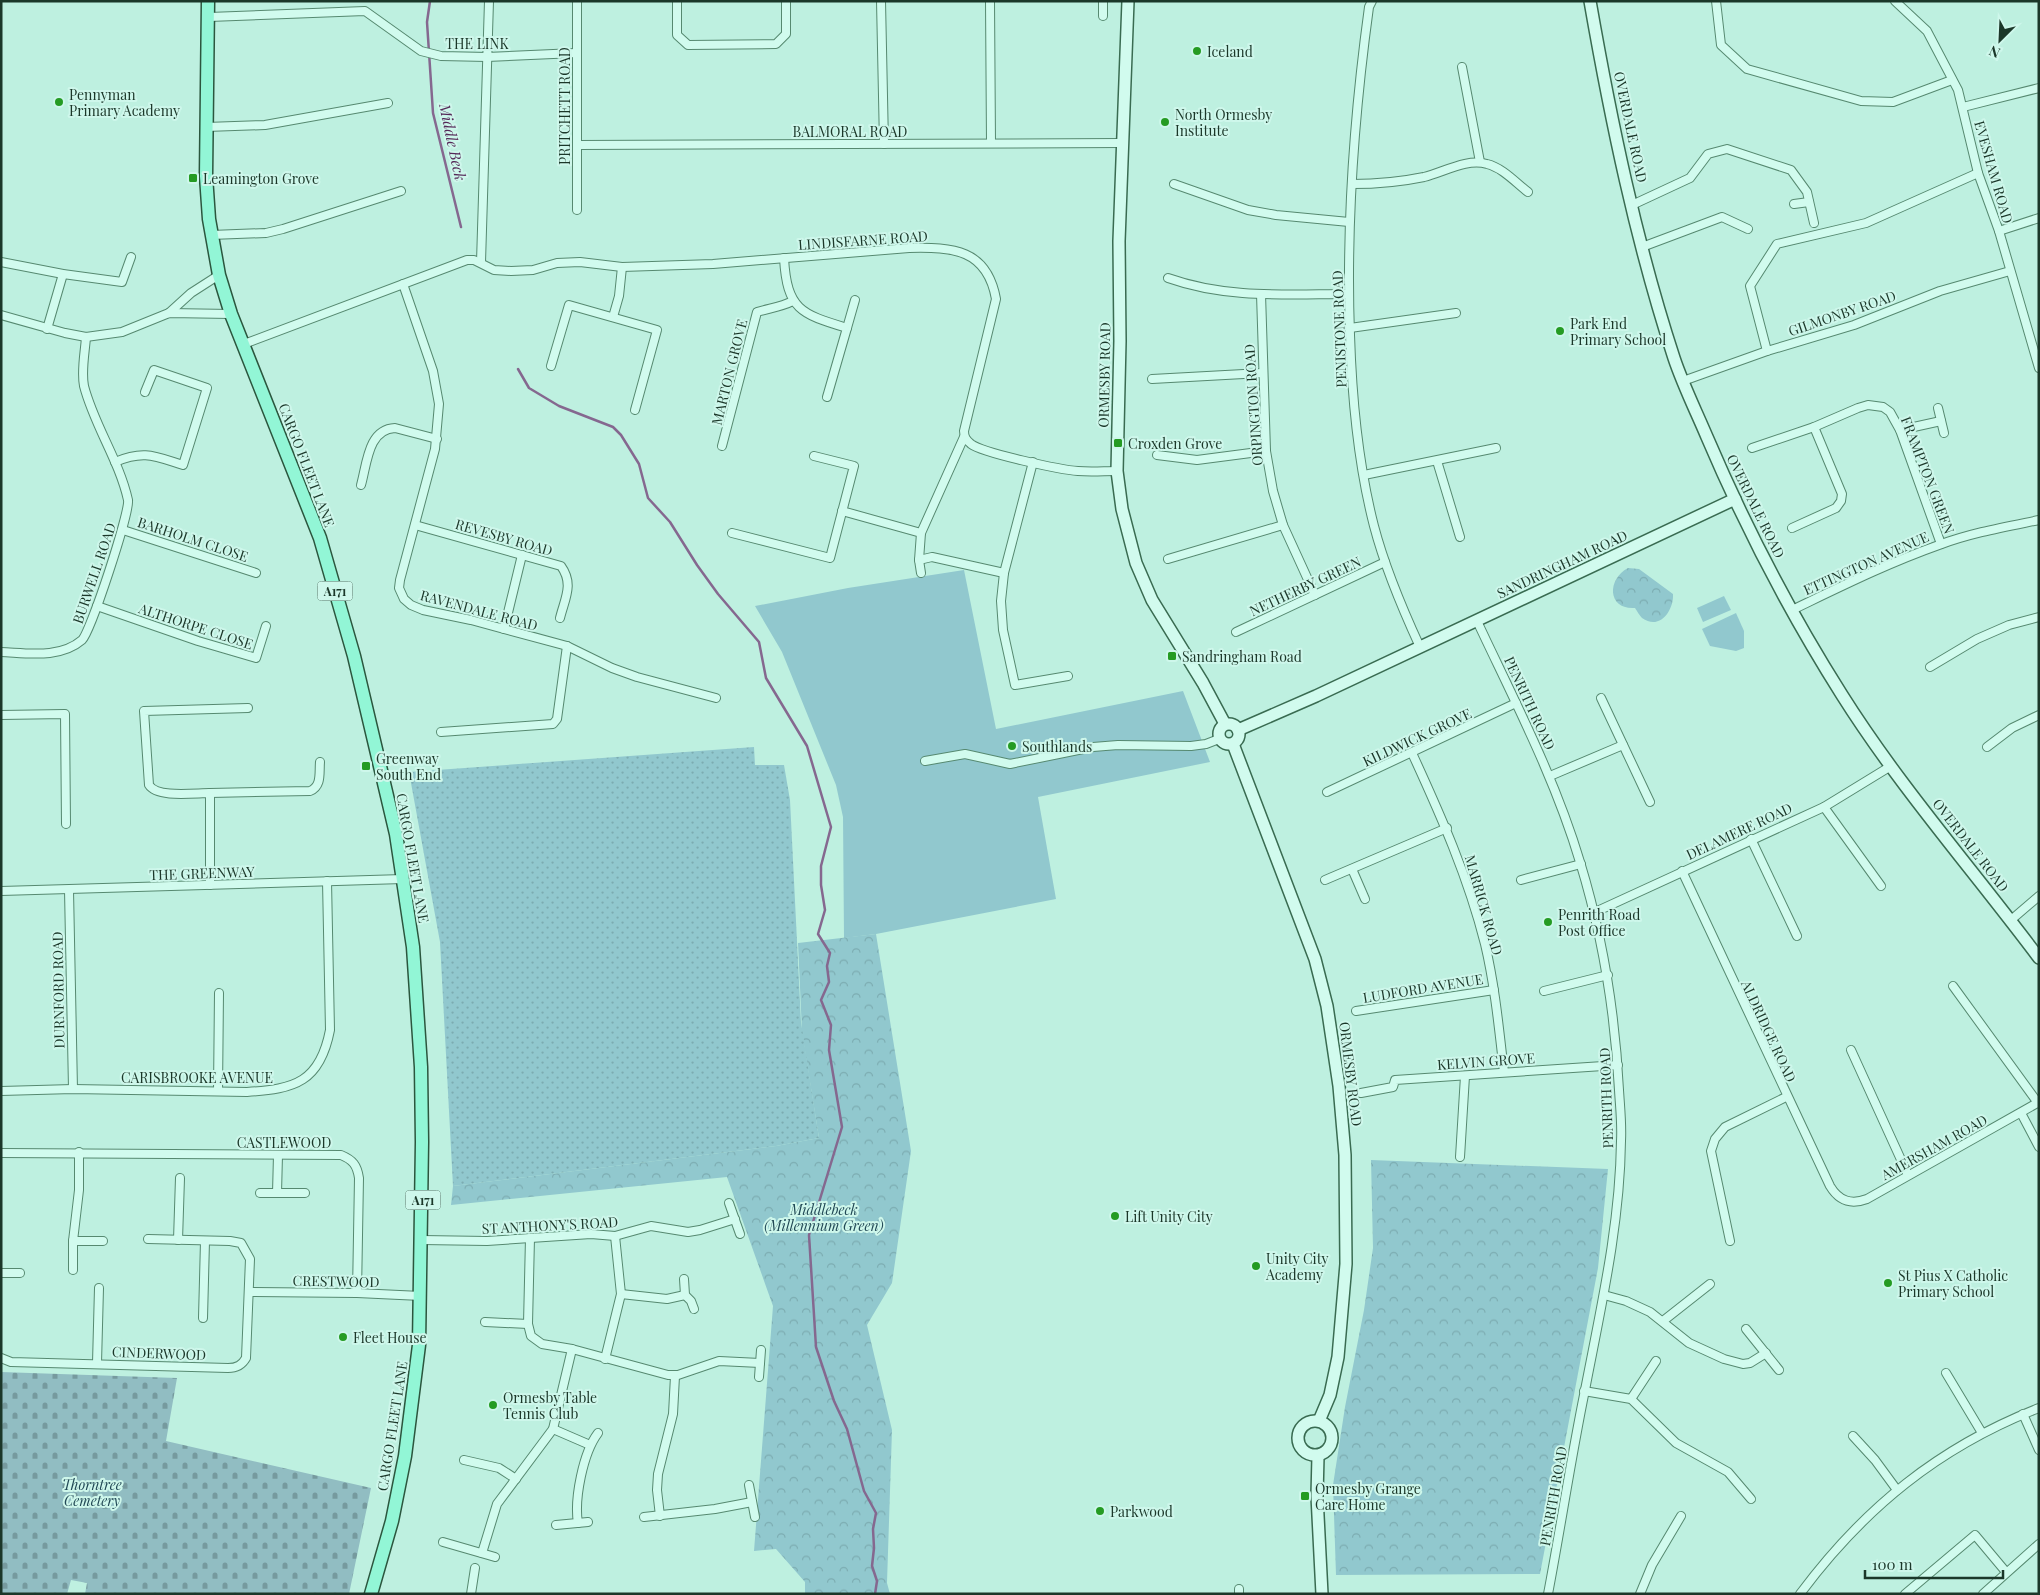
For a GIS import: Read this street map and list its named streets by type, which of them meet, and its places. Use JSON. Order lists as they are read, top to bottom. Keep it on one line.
{"streets":{"main road":["CARGO FLEET LANE","A171"],"street":["THE LINK","PRITCHETT ROAD","OVERDALE ROAD","BALMORAL ROAD","EVESHAM ROAD","LINDISFARNE ROAD","GILMONBY ROAD","PENISTONE ROAD","MARTON GROVE","ORMESBY ROAD","ORPINGTON ROAD","FRAMPTON GREEN","REVESBY ROAD","BARHOLM CLOSE","ETTINGTON AVENUE","SANDRINGHAM ROAD","BURWELL ROAD","NETHERBY GREEN","RAVENDALE ROAD","ALTHORPE CLOSE","PENRITH ROAD","KILDWICK GROVE","DELAMERE ROAD","THE GREENWAY","MARRICK ROAD","LUDFORD AVENUE","DURNFORD ROAD","ALDRIDGE ROAD","KELVIN GROVE","CARISBROOKE AVENUE","CASTLEWOOD","AMERSHAM ROAD","ST ANTHONY'S ROAD","CRESTWOOD","CINDERWOOD"]},"crossings":[["THE LINK","PRITCHETT ROAD"],["THE LINK","CARGO FLEET LANE"],["PRITCHETT ROAD","BALMORAL ROAD"],["OVERDALE ROAD","GILMONBY ROAD"],["OVERDALE ROAD","ETTINGTON AVENUE"],["OVERDALE ROAD","SANDRINGHAM ROAD"],["OVERDALE ROAD","DELAMERE ROAD"],["BALMORAL ROAD","ORMESBY ROAD"],["EVESHAM ROAD","GILMONBY ROAD"],["LINDISFARNE ROAD","RAVENDALE ROAD"],["PENISTONE ROAD","SANDRINGHAM ROAD"],["PENISTONE ROAD","NETHERBY GREEN"],["ORMESBY ROAD","SANDRINGHAM ROAD"],["ORPINGTON ROAD","NETHERBY GREEN"],["CARGO FLEET LANE","THE GREENWAY"],["CARGO FLEET LANE","ST ANTHONY'S ROAD"],["CARGO FLEET LANE","CRESTWOOD"],["FRAMPTON GREEN","ETTINGTON AVENUE"],["REVESBY ROAD","RAVENDALE ROAD"],["BARHOLM CLOSE","BURWELL ROAD"],["SANDRINGHAM ROAD","PENRITH ROAD"],["BURWELL ROAD","ALTHORPE CLOSE"],["PENRITH ROAD","KILDWICK GROVE"],["PENRITH ROAD","DELAMERE ROAD"],["PENRITH ROAD","KELVIN GROVE"],["KILDWICK GROVE","MARRICK ROAD"],["DELAMERE ROAD","ALDRIDGE ROAD"],["THE GREENWAY","DURNFORD ROAD"],["THE GREENWAY","CARISBROOKE AVENUE"],["MARRICK ROAD","LUDFORD AVENUE"],["MARRICK ROAD","KELVIN GROVE"],["DURNFORD ROAD","CARISBROOKE AVENUE"],["ALDRIDGE ROAD","AMERSHAM ROAD"],["CASTLEWOOD","CRESTWOOD"],["CRESTWOOD","CINDERWOOD"]],"water":["Middle Beck"],"parks":["Middlebeck (Millennium Green)","Thorntree Cemetery"],"places":{"other":["Iceland","Pennyman Primary Academy","North Ormesby Institute","Park End Primary School","Southlands","Penrith Road Post Office","Lift Unity City","Unity City Academy","St Pius X Catholic Primary School","Fleet House","Ormesby Table Tennis Club","Parkwood"],"transit":["Leamington Grove","Croxden Grove","Sandringham Road","Greenway South End","Ormesby Grange Care Home"]},"scale_bar":"100 m","north":"bottom left"}
